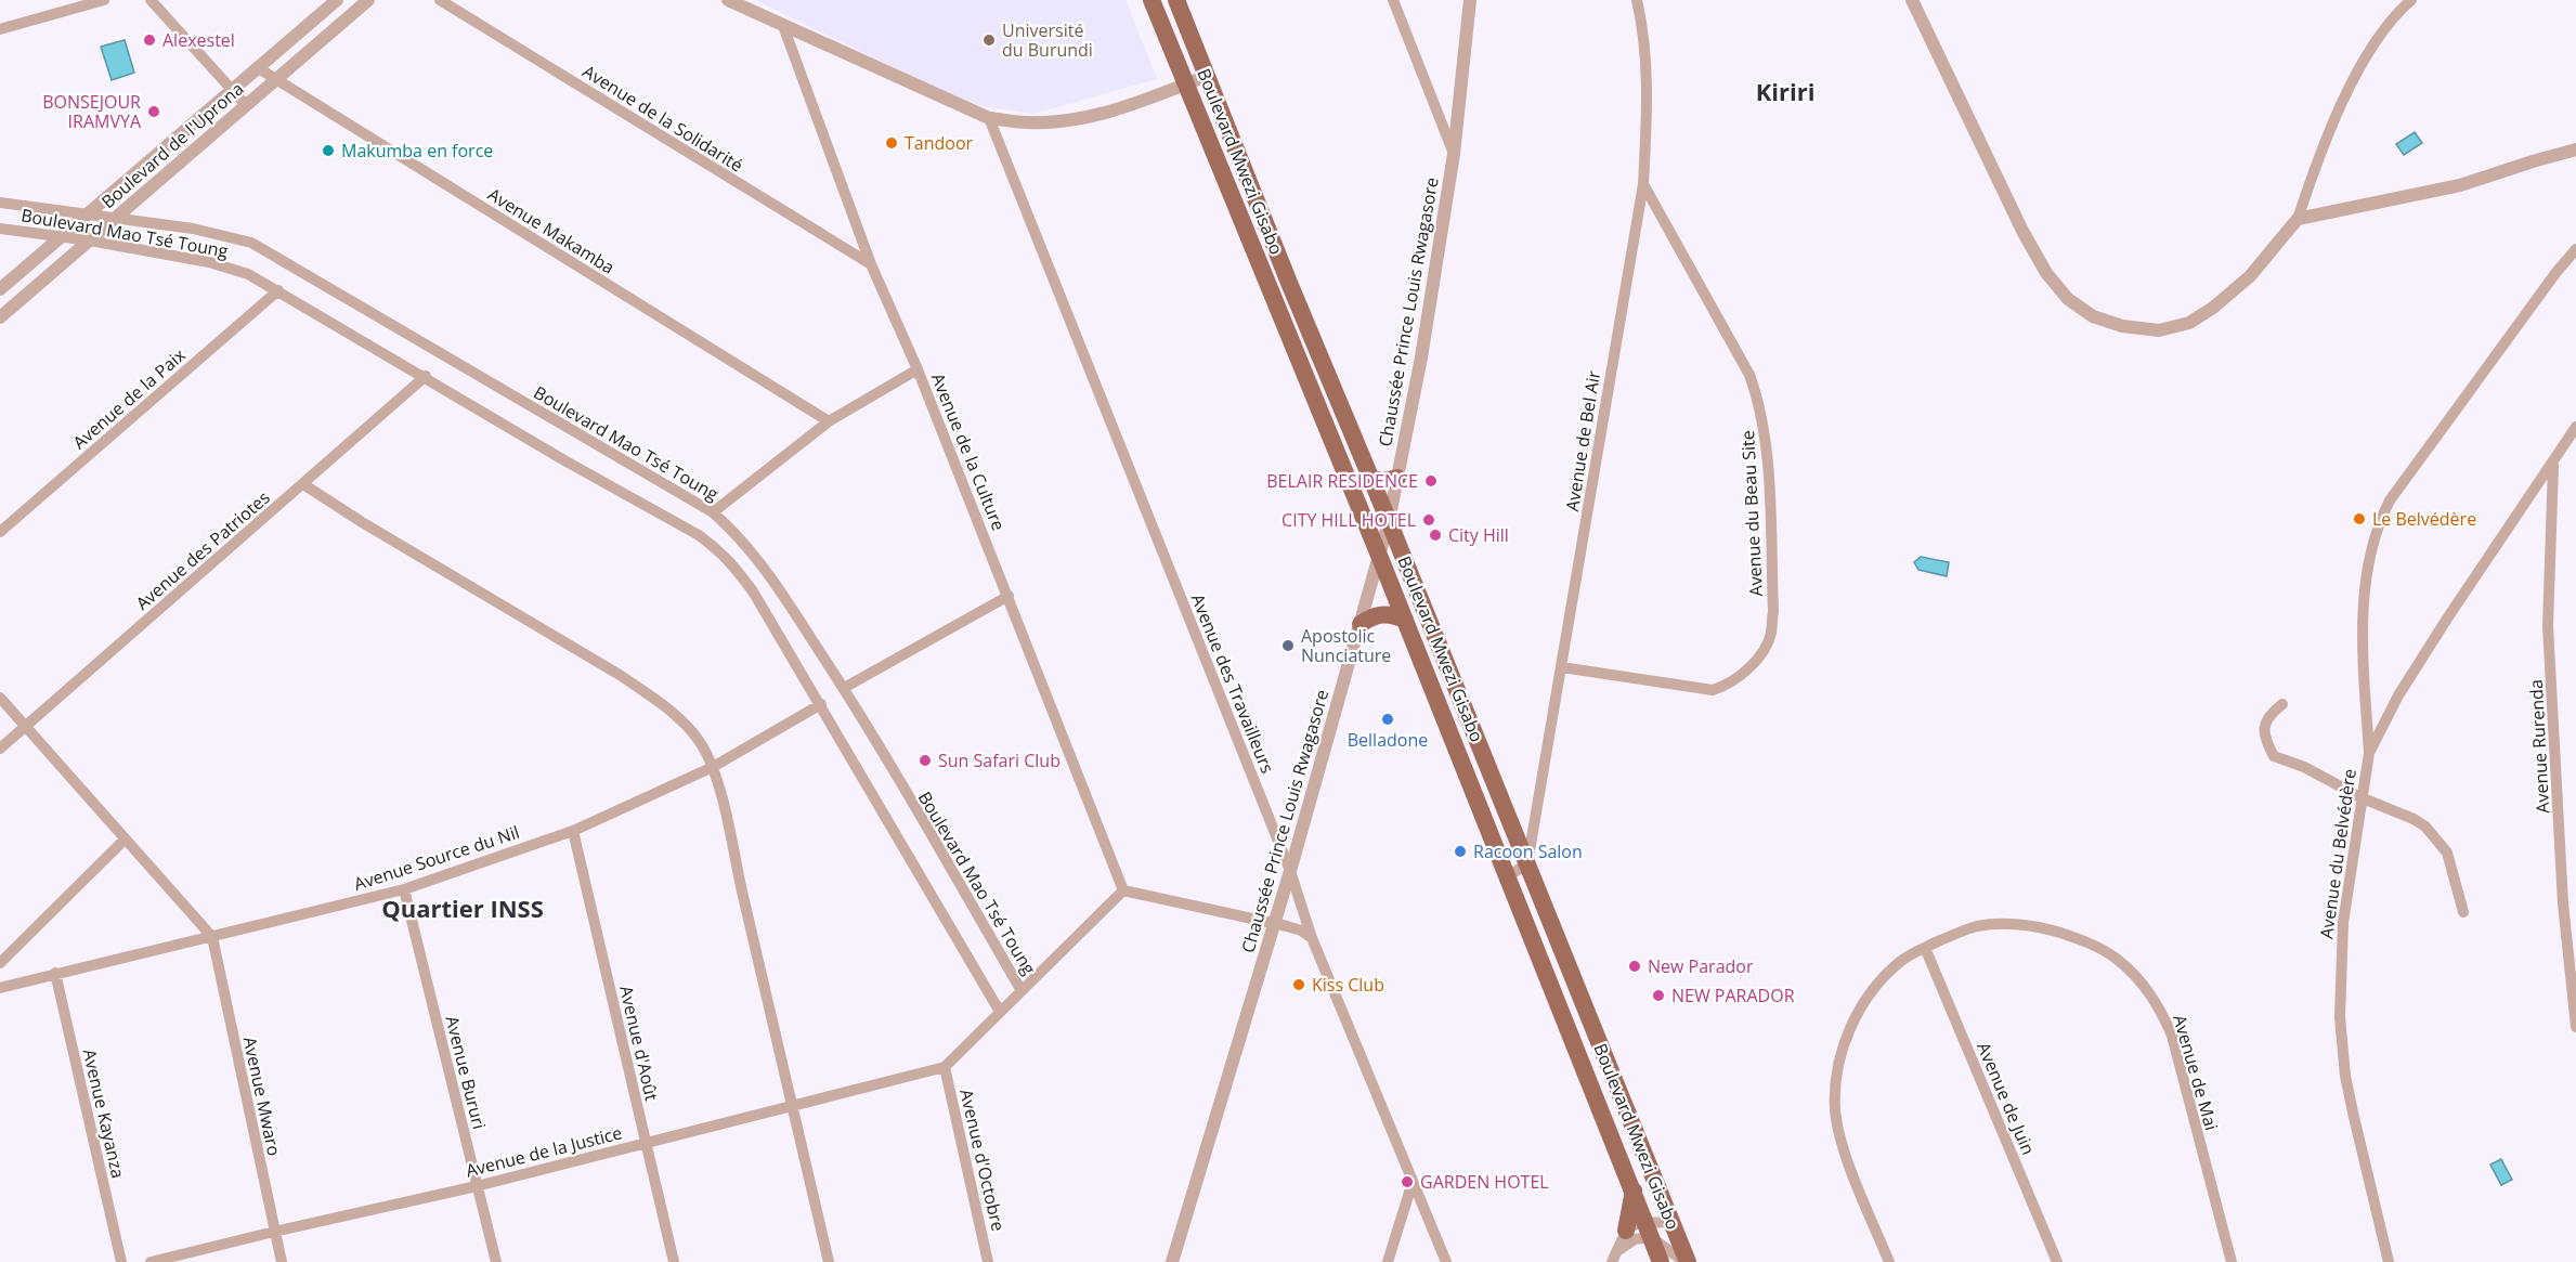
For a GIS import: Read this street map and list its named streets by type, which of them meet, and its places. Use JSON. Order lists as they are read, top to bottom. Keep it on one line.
{"streets":{"main road":["Boulevard Mwezi Gisabo"],"street":["Avenue de la Solidarité","Boulevard de l'Uprona","Avenue Makamba","Boulevard Mao Tsé Toung","Chaussée Prince Louis Rwagasore","Avenue de la Paix","Avenue de Bel Air","Avenue de la Culture","Avenue du Beau Site","Avenue des Patriotes","Avenue des Travailleurs","Avenue Rurenda","Avenue du Belvédère","Avenue Source du Nil","Avenue d'Août","Avenue Bururi","Avenue de Mai","Avenue Mwaro","Avenue de Juin","Avenue Kayanza","Avenue de la Justice","Avenue d'Octobre"]},"crossings":[["Avenue de la Solidarité","Avenue de la Culture"],["Boulevard de l'Uprona","Avenue Makamba"],["Boulevard de l'Uprona","Boulevard Mao Tsé Toung"],["Boulevard Mwezi Gisabo","Chaussée Prince Louis Rwagasore"],["Boulevard Mwezi Gisabo","Avenue de Bel Air"],["Boulevard Mao Tsé Toung","Avenue de la Paix"],["Boulevard Mao Tsé Toung","Avenue des Patriotes"],["Boulevard Mao Tsé Toung","Avenue Source du Nil"],["Chaussée Prince Louis Rwagasore","Avenue des Travailleurs"],["Avenue de Bel Air","Avenue du Beau Site"],["Avenue Rurenda","Avenue du Belvédère"],["Avenue Source du Nil","Avenue d'Août"],["Avenue Source du Nil","Avenue Bururi"],["Avenue Source du Nil","Avenue Mwaro"],["Avenue Source du Nil","Avenue Kayanza"],["Avenue d'Août","Avenue de la Justice"],["Avenue Bururi","Avenue de la Justice"],["Avenue de Mai","Avenue de Juin"],["Avenue Mwaro","Avenue de la Justice"],["Avenue de la Justice","Avenue d'Octobre"]],"districts":["Kiriri","Quartier INSS"],"places":["Alexestel","Université du Burundi","BONSEJOUR IRAMVYA","Tandoor","Makumba en force","BELAIR RESIDENCE","Le Belvédère","CITY HILL HOTEL","City Hill","Apostolic Nunciature","Belladone","Sun Safari Club","Racoon Salon","New Parador","Kiss Club","NEW PARADOR","GARDEN HOTEL"]}
